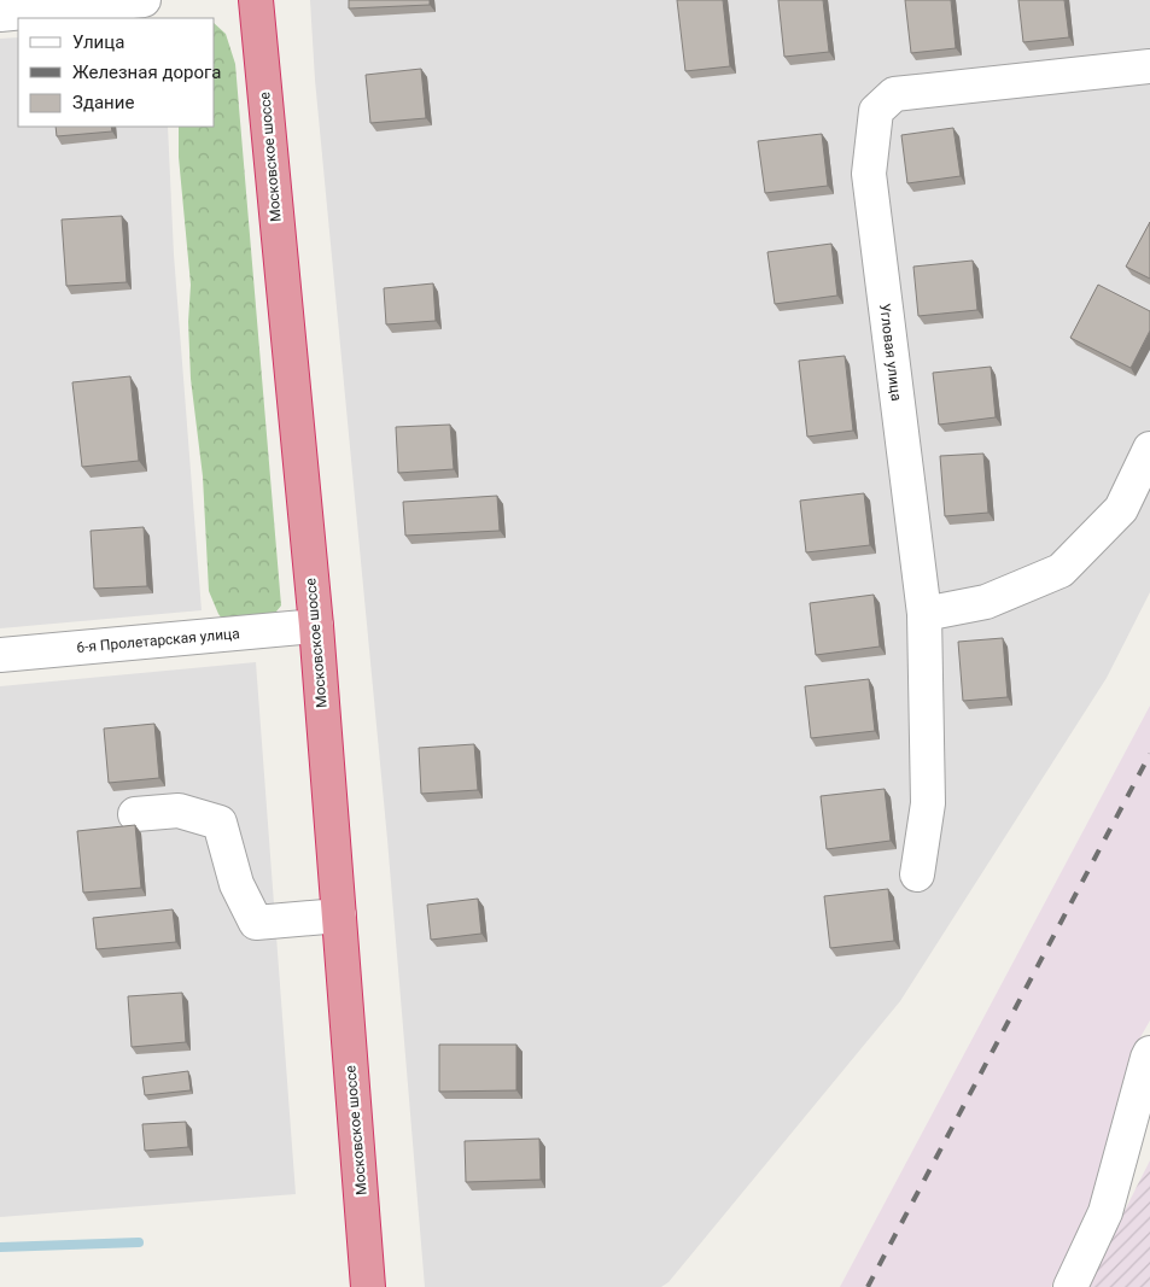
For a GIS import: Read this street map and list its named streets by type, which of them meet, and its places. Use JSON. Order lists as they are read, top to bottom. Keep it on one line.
{"streets":{"highway":["Московское шоссе"],"street":["Угловая улица","6-я Пролетарская улица"]},"crossings":[["Московское шоссе","6-я Пролетарская улица"]],"legend":["Улица","Железная дорога","Здание"]}
